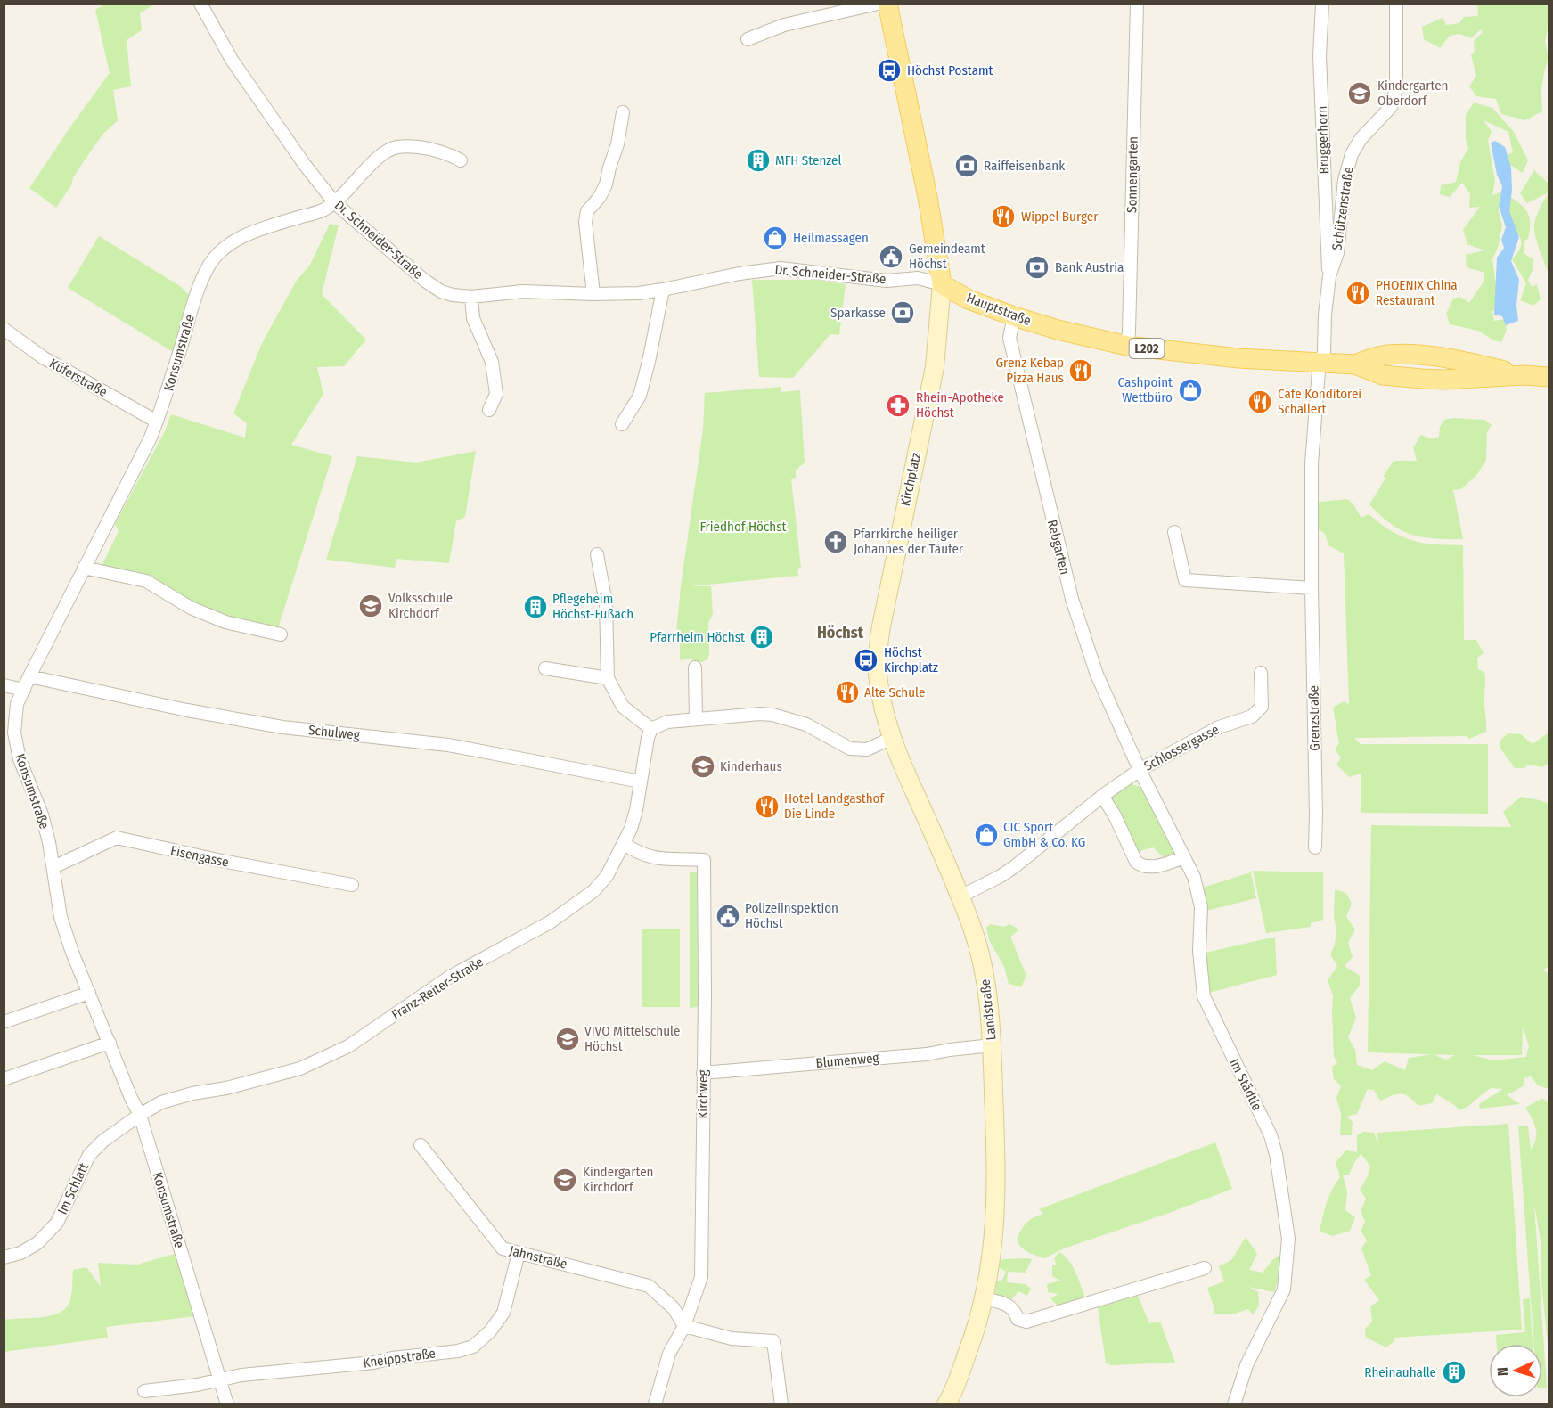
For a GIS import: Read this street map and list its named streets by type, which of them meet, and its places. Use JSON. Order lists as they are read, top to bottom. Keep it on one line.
{"streets":{"main road":["Hauptstraße","L202","Kirchplatz","Landstraße"],"street":["Bruggerhorn","Sonnengarten","Schützenstraße","Dr. Schneider-Straße","Konsumstraße","Küferstraße","Rebgarten","Grenzstraße","Schulweg","Schlossergasse","Eisengasse","Franz-Reiter-Straße","Blumenweg","Im Städtle","Kirchweg","Im Schlatt","Jahnstraße","Kneippstraße"]},"crossings":[["Bruggerhorn","Schützenstraße"],["Sonnengarten","Hauptstraße"],["Schützenstraße","Hauptstraße"],["Schützenstraße","Grenzstraße"],["Dr. Schneider-Straße","Hauptstraße"],["Dr. Schneider-Straße","Konsumstraße"],["Dr. Schneider-Straße","Kirchplatz"],["Hauptstraße","Kirchplatz"],["Hauptstraße","Rebgarten"],["Hauptstraße","Grenzstraße"],["Konsumstraße","Küferstraße"],["Konsumstraße","Schulweg"],["Konsumstraße","Eisengasse"],["Konsumstraße","Franz-Reiter-Straße"],["Konsumstraße","Im Schlatt"],["Konsumstraße","Kneippstraße"],["Kirchplatz","Landstraße"],["Rebgarten","Schlossergasse"],["Rebgarten","Im Städtle"],["Schulweg","Franz-Reiter-Straße"],["Schlossergasse","Landstraße"],["Schlossergasse","Im Städtle"],["Franz-Reiter-Straße","Kirchweg"],["Franz-Reiter-Straße","Im Schlatt"],["Landstraße","Blumenweg"],["Blumenweg","Kirchweg"],["Kirchweg","Jahnstraße"],["Jahnstraße","Kneippstraße"]],"districts":["Höchst"],"parks":["Friedhof Höchst"],"places":{"bus stop":["Höchst Postamt","Höchst Kirchplatz"],"school or university":["Kindergarten Oberdorf","Volksschule Kirchdorf","Kinderhaus","VIVO Mittelschule Höchst","Kindergarten Kirchdorf"],"building":["MFH Stenzel","Pflegeheim Höchst-Fußach","Pfarrheim Höchst","Rheinauhalle"],"bank":["Raiffeisenbank","Bank Austria","Sparkasse"],"restaurant":["Wippel Burger","PHOENIX China Restaurant","Grenz Kebap Pizza Haus","Cafe Konditorei Schallert","Alte Schule","Hotel Landgasthof Die Linde"],"shop":["Heilmassagen","Cashpoint Wettbüro","CIC Sport GmbH & Co. KG"],"public building":["Gemeindeamt Höchst","Polizeiinspektion Höchst"],"pharmacy":["Rhein-Apotheke Höchst"],"church":["Pfarrkirche heiliger Johannes der Täufer"]},"north":"left"}
